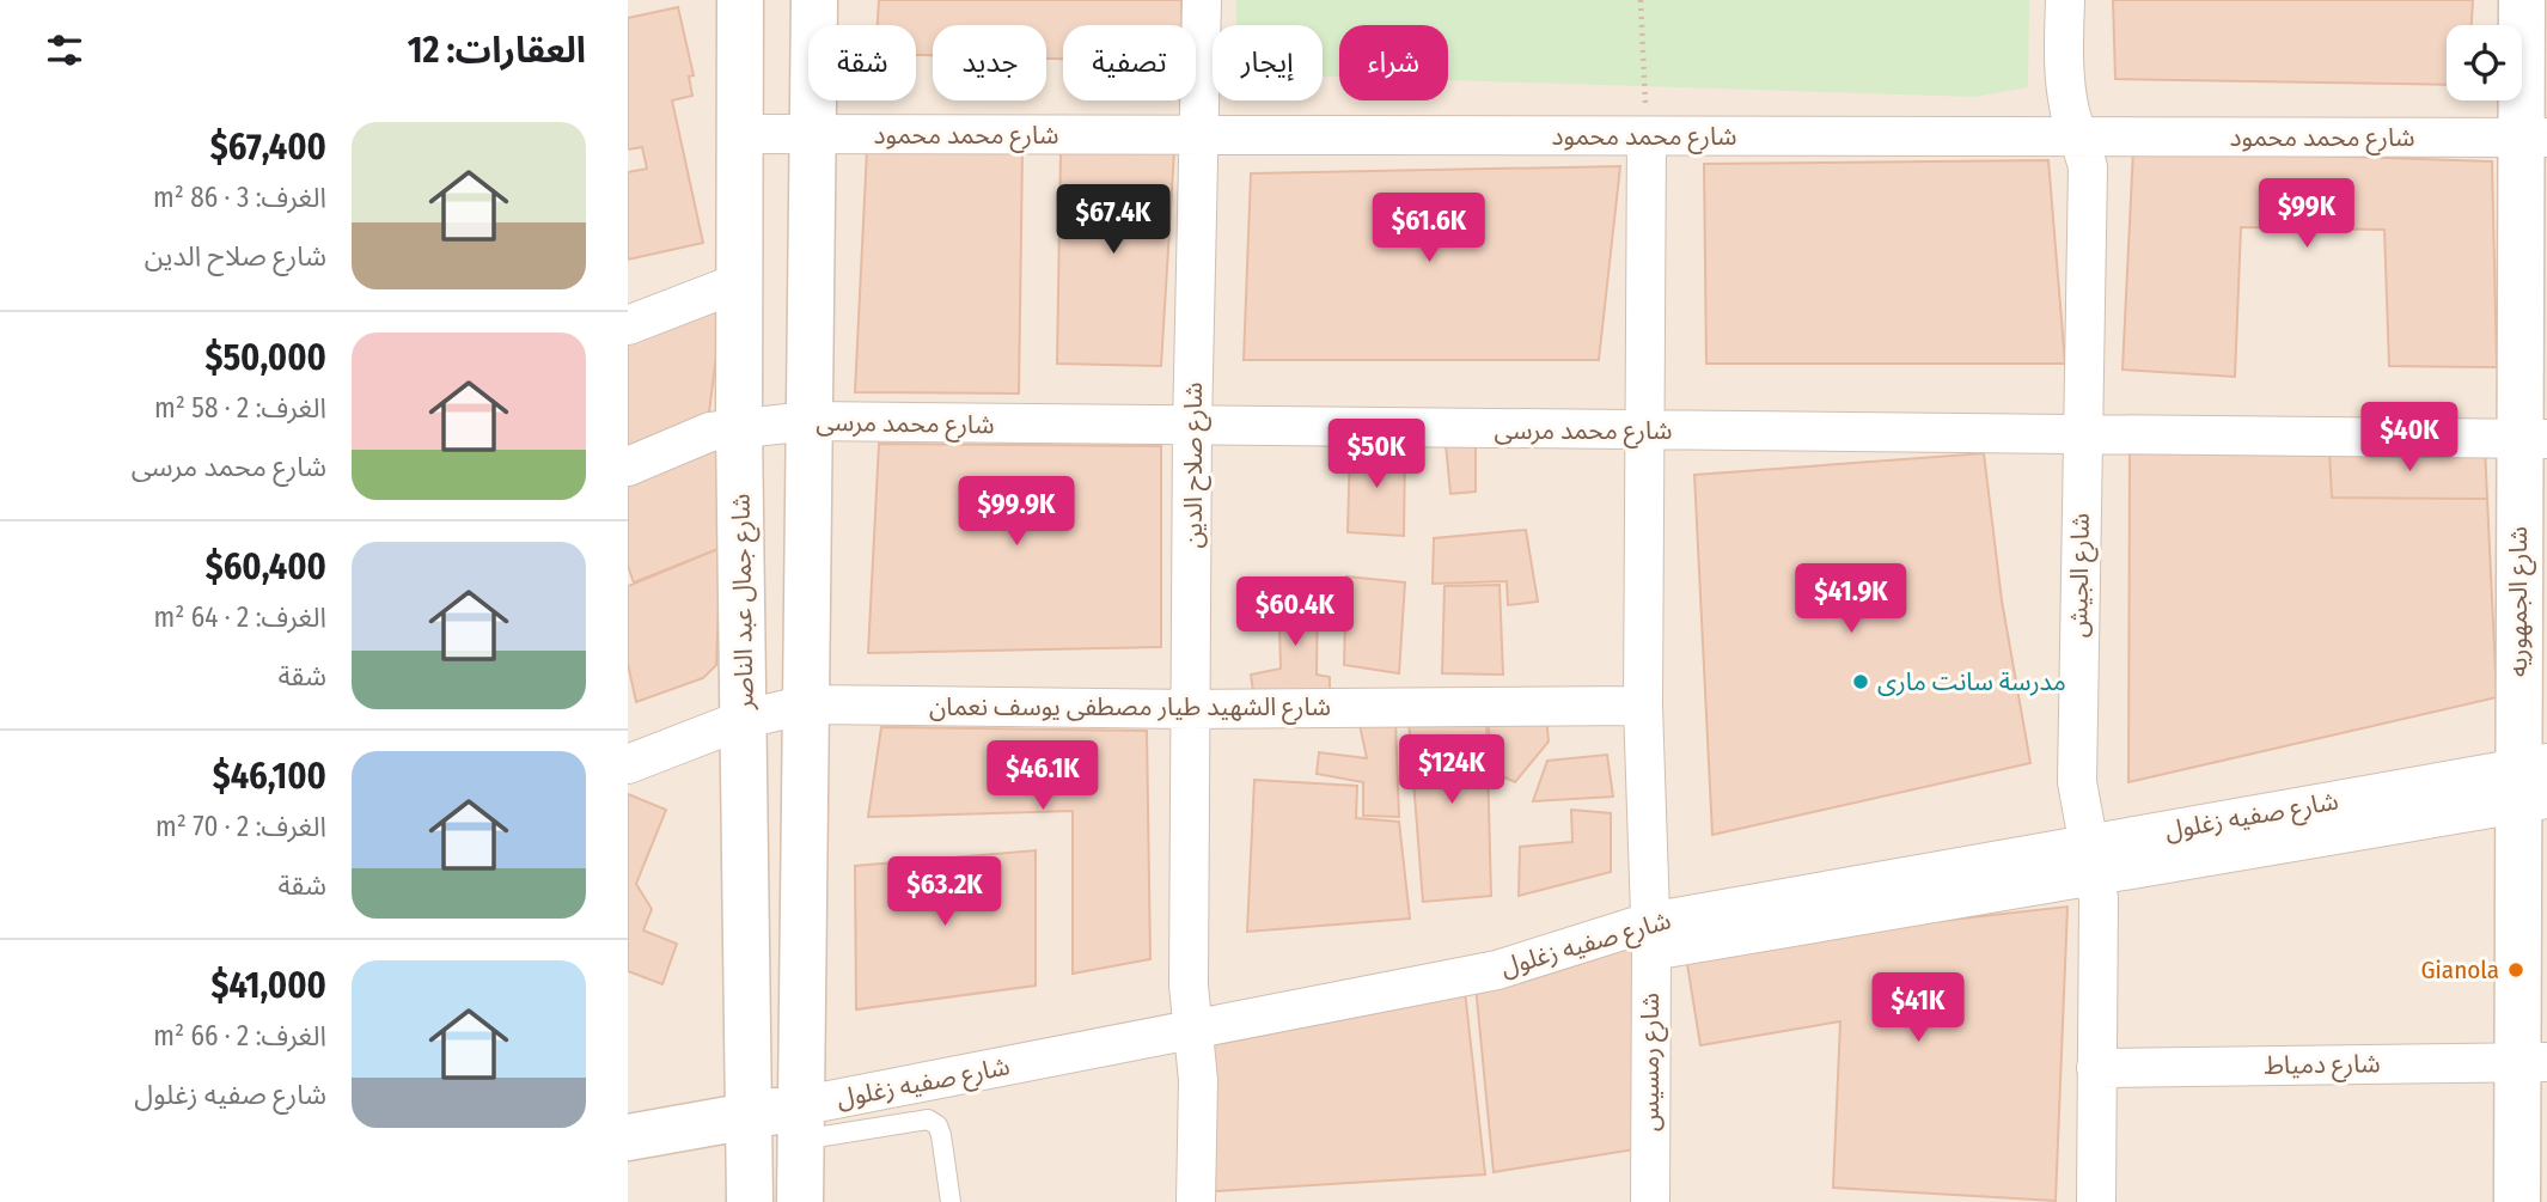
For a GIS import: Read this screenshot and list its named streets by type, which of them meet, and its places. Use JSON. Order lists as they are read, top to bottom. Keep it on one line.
{"streets":{"main road":["شارع جمال عبد الناصر","شارع الجمهوريه","شارع صفيه زغلول"],"street":["شارع محمد محمود","شارع محمد مرسى","شارع صلاح الدين","شارع الجيش","شارع الشهيد طيار مصطفى يوسف نعمان","شارع رمسيس","شارع دمياط"]},"crossings":[["شارع محمد محمود","شارع صلاح الدين"],["شارع محمد محمود","شارع الجيش"],["شارع محمد محمود","شارع جمال عبد الناصر"],["شارع محمد محمود","شارع الجمهوريه"],["شارع محمد محمود","شارع رمسيس"],["شارع محمد مرسى","شارع صلاح الدين"],["شارع محمد مرسى","شارع الجيش"],["شارع محمد مرسى","شارع جمال عبد الناصر"],["شارع محمد مرسى","شارع الجمهوريه"],["شارع محمد مرسى","شارع رمسيس"],["شارع صلاح الدين","شارع الشهيد طيار مصطفى يوسف نعمان"],["شارع صلاح الدين","شارع صفيه زغلول"],["شارع الجيش","شارع صفيه زغلول"],["شارع الجيش","شارع دمياط"],["شارع جمال عبد الناصر","شارع الشهيد طيار مصطفى يوسف نعمان"],["شارع جمال عبد الناصر","شارع صفيه زغلول"],["شارع الجمهوريه","شارع صفيه زغلول"],["شارع الجمهوريه","شارع دمياط"],["شارع الشهيد طيار مصطفى يوسف نعمان","شارع رمسيس"],["شارع صفيه زغلول","شارع رمسيس"]],"places":["مدرسة سانت مارى","Gianola"],"page":{"heading":"العقارات: 12","chip":["شراء","إيجار","تصفية","جديد","شقة"],"list":[{"name":"$67,400","note":"الغرف: 3 · 86 m² · شارع صلاح الدين"},{"name":"$50,000","note":"الغرف: 2 · 58 m² · شارع محمد مرسى"},{"name":"$60,400","note":"الغرف: 2 · 64 m² · شقة"},{"name":"$46,100","note":"الغرف: 2 · 70 m² · شقة"},{"name":"$41,000","note":"الغرف: 2 · 66 m² · شارع صفيه زغلول"}],"price":["$99K","$67.4K","$61.6K","$40K","$50K","$99.9K","$41.9K","$60.4K","$124K","$46.1K","$63.2K","$41K"]}}
